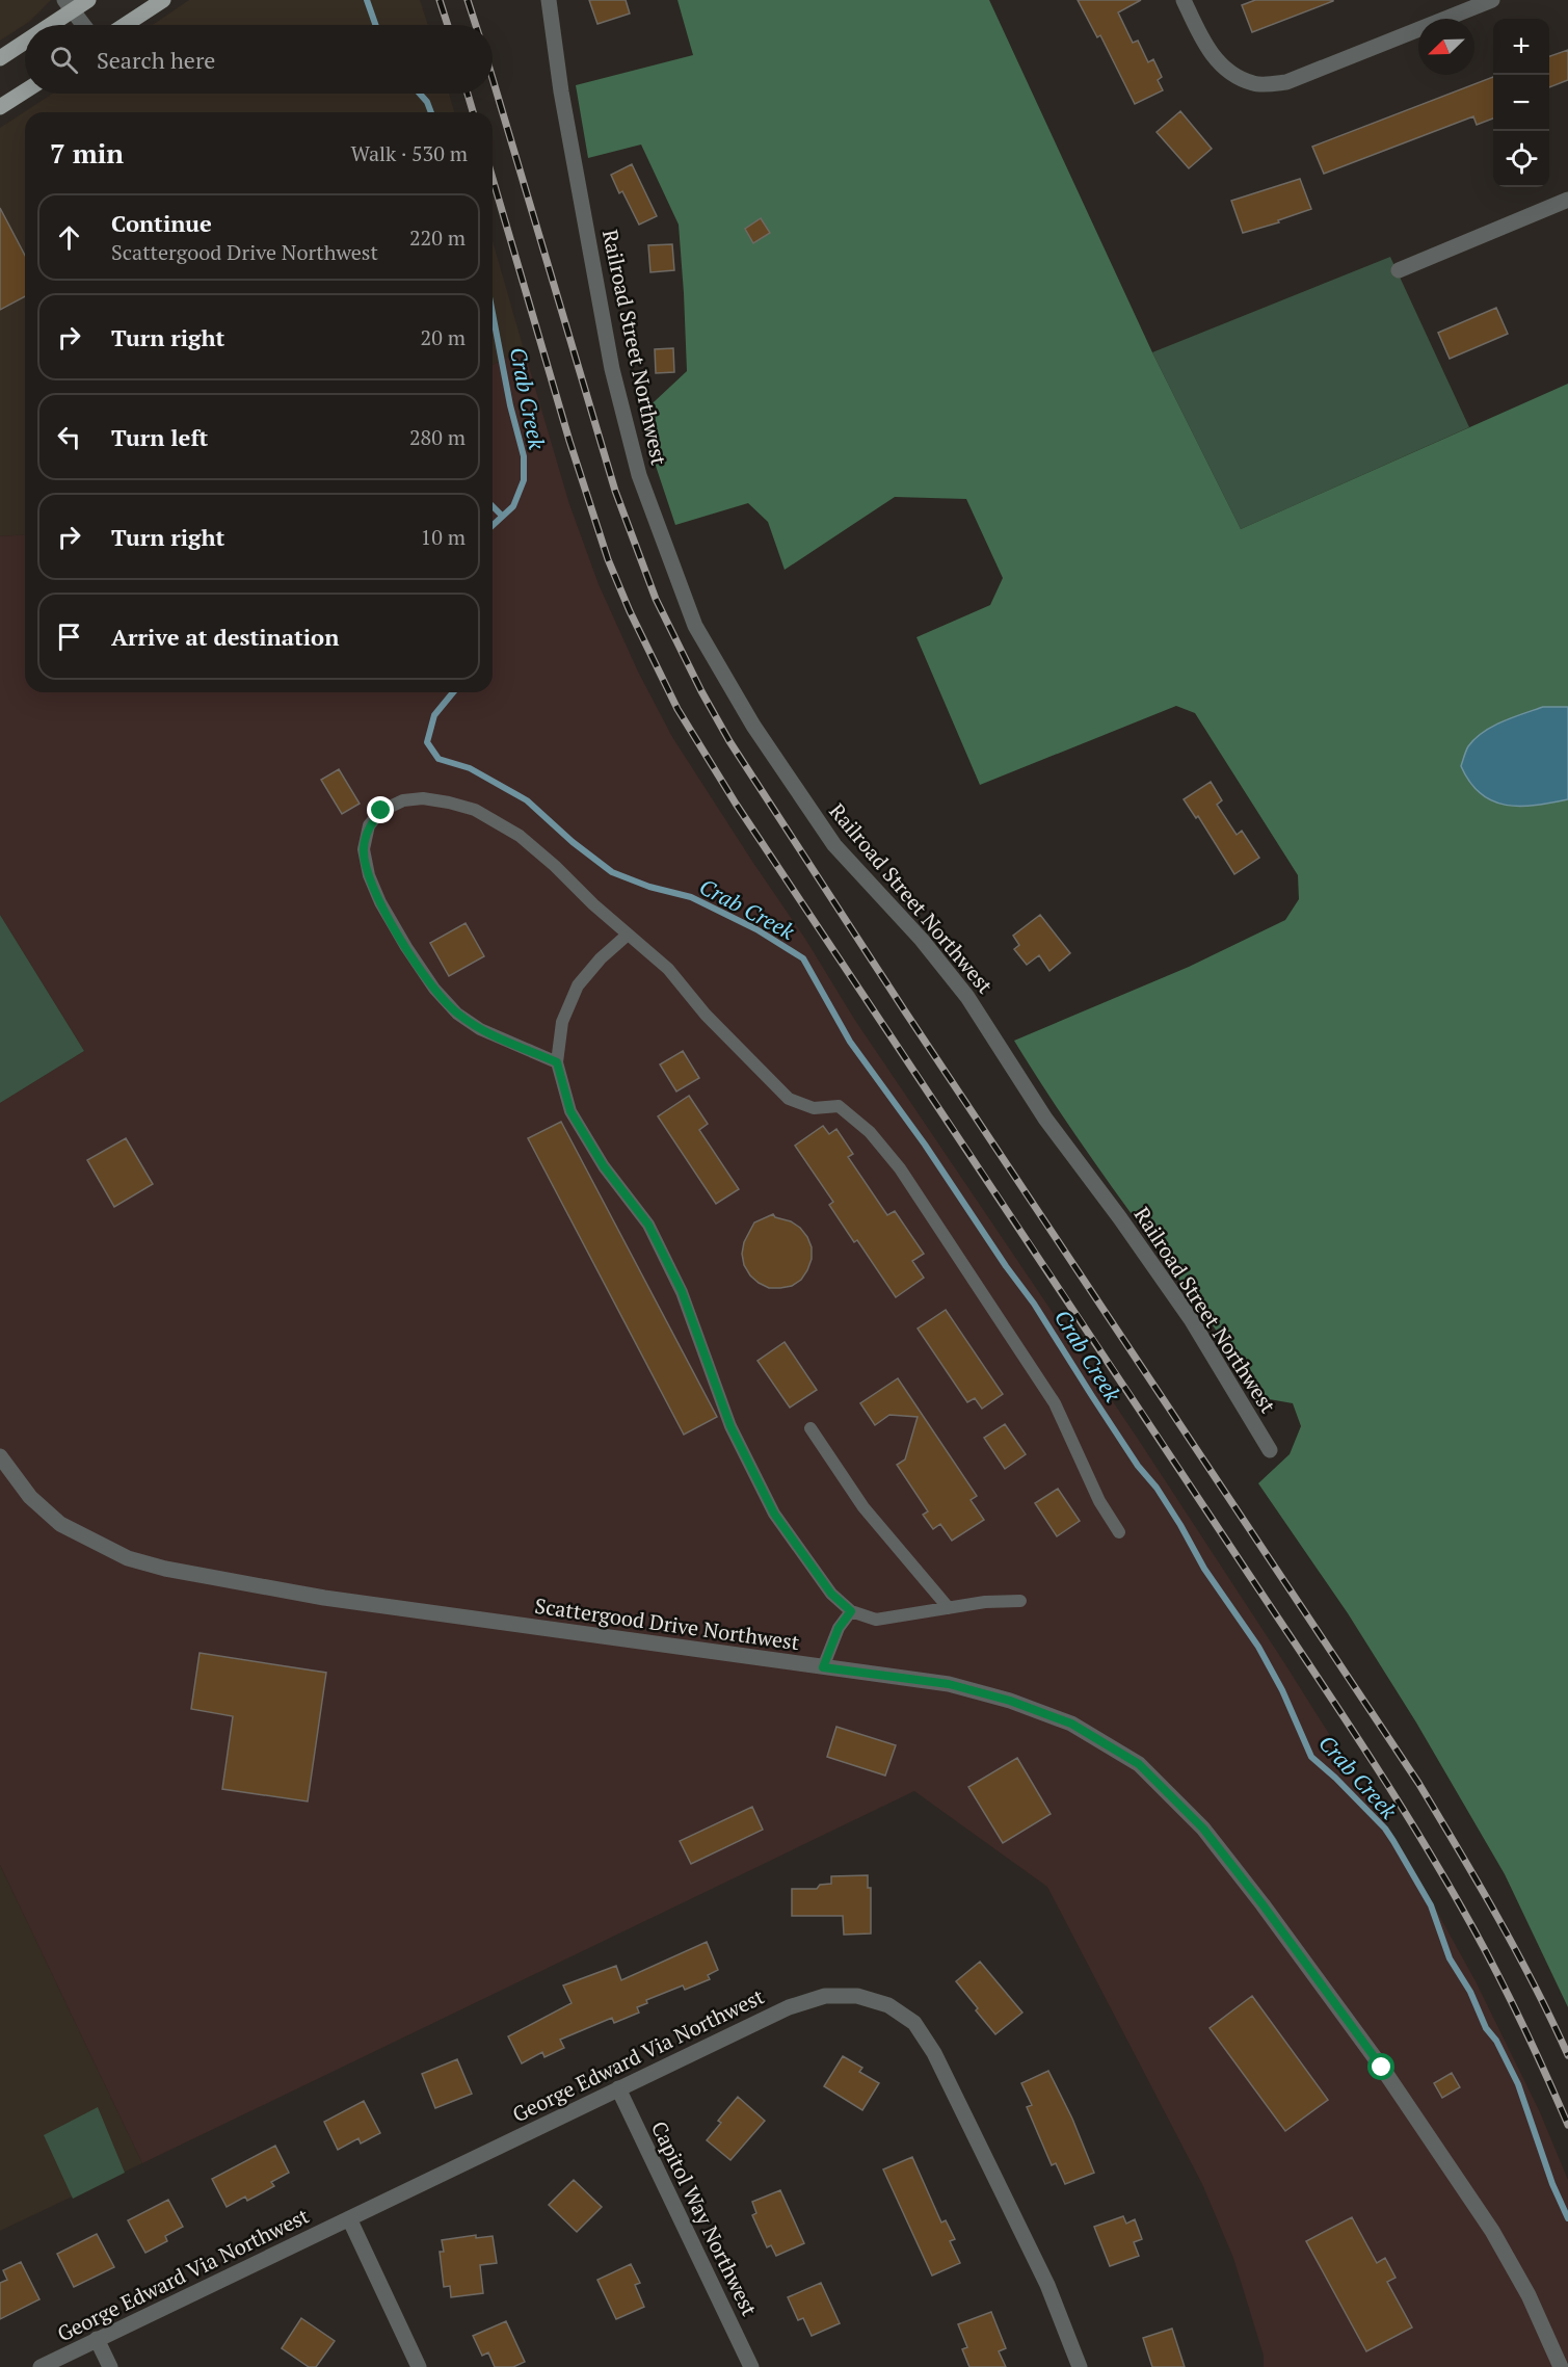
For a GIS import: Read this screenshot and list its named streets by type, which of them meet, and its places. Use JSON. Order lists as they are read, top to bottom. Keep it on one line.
{"streets":{"street":["Railroad Street Northwest","Scattergood Drive Northwest","George Edward Via Northwest","Capitol Way Northwest"]},"crossings":[["George Edward Via Northwest","Capitol Way Northwest"]],"water":["Crab Creek"],"north":"bottom left","page":{"map_buttons":["+","−"],"search":"Search here","heading":["7 min","Walk · 530 m"],"list":[["Continue","Scattergood Drive Northwest","220 m"],["Turn right","20 m"],["Turn left","280 m"],["Turn right","10 m"],"Arrive at destination"]}}
